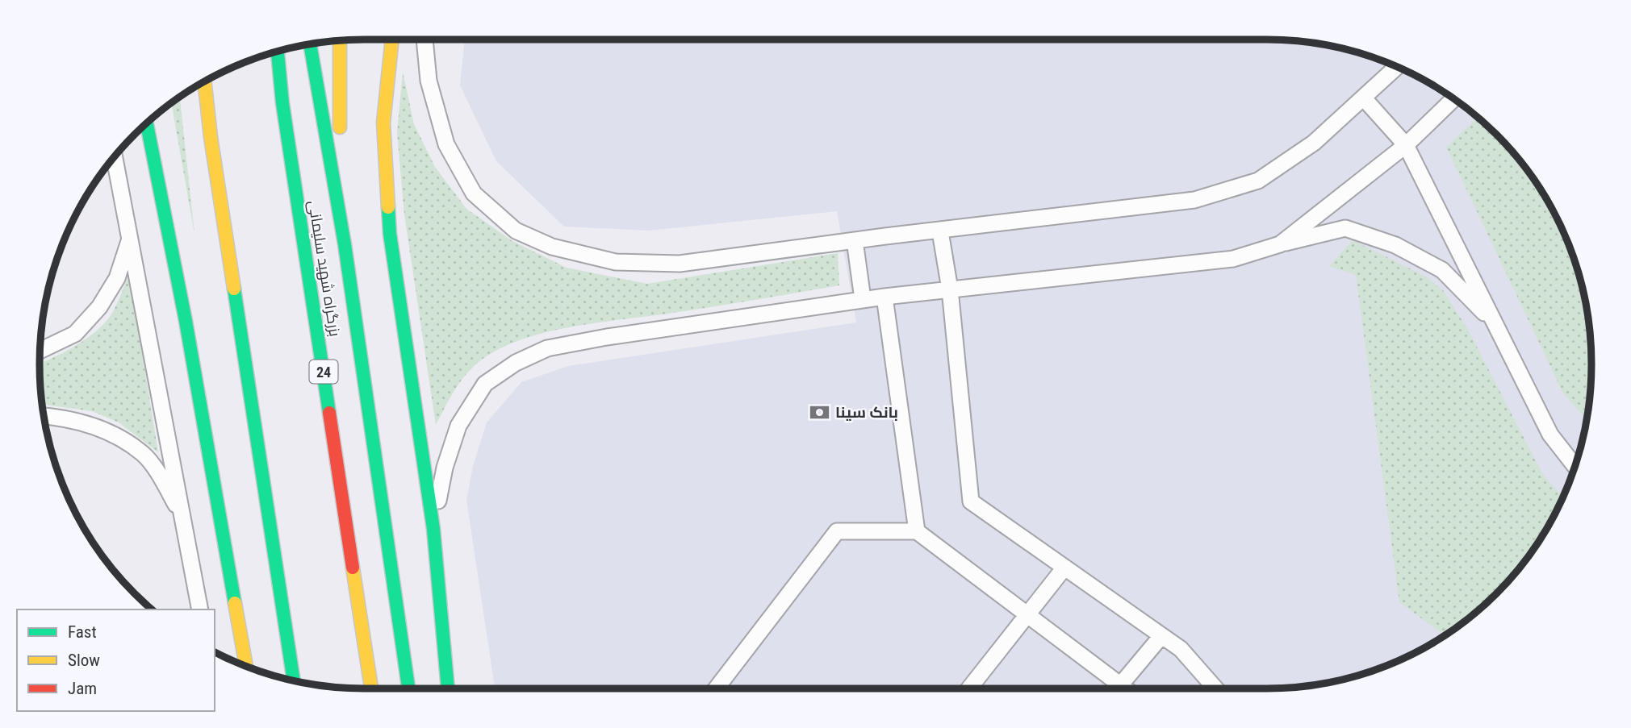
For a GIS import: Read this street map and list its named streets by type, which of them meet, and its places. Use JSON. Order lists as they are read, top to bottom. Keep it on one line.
{"streets":{"highway":["بزرگراه شهید سلیمانی","24"]},"places":{"bank":["بانک سینا"]},"legend":["Fast","Slow","Jam"]}
